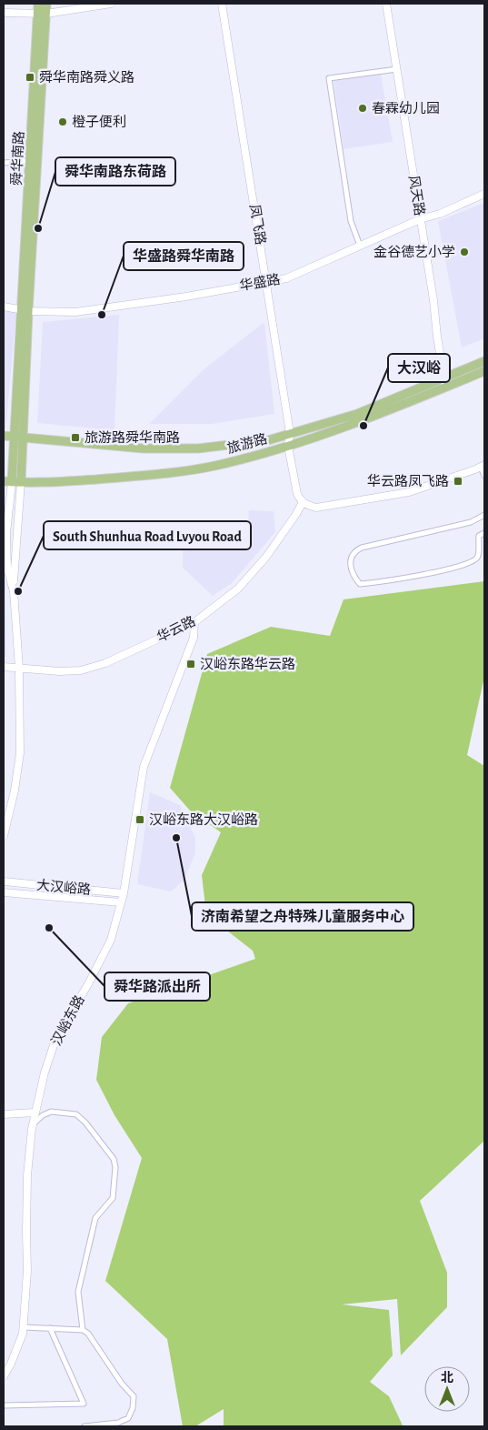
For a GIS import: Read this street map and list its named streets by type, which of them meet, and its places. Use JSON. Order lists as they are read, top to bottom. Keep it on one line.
{"streets":{"main road":["舜华南路","旅游路"],"street":["风天路","凤飞路","华盛路","华云路","大汉峪路","汉峪东路"]},"crossings":[["舜华南路","华盛路"],["舜华南路","旅游路"],["舜华南路","华云路"],["风天路","华盛路"],["风天路","旅游路"],["凤飞路","华盛路"],["凤飞路","旅游路"],["华云路","汉峪东路"],["大汉峪路","汉峪东路"]],"places":{"transit":["舜华南路舜义路","旅游路舜华南路","华云路凤飞路","汉峪东路华云路","汉峪东路大汉峪路"],"other":["春霖幼儿园","橙子便利","舜华南路东荷路","金谷德艺小学","华盛路舜华南路","大汉峪","South Shunhua Road Lvyou Road","济南希望之舟特殊儿童服务中心","舜华路派出所"]},"north":"top"}
